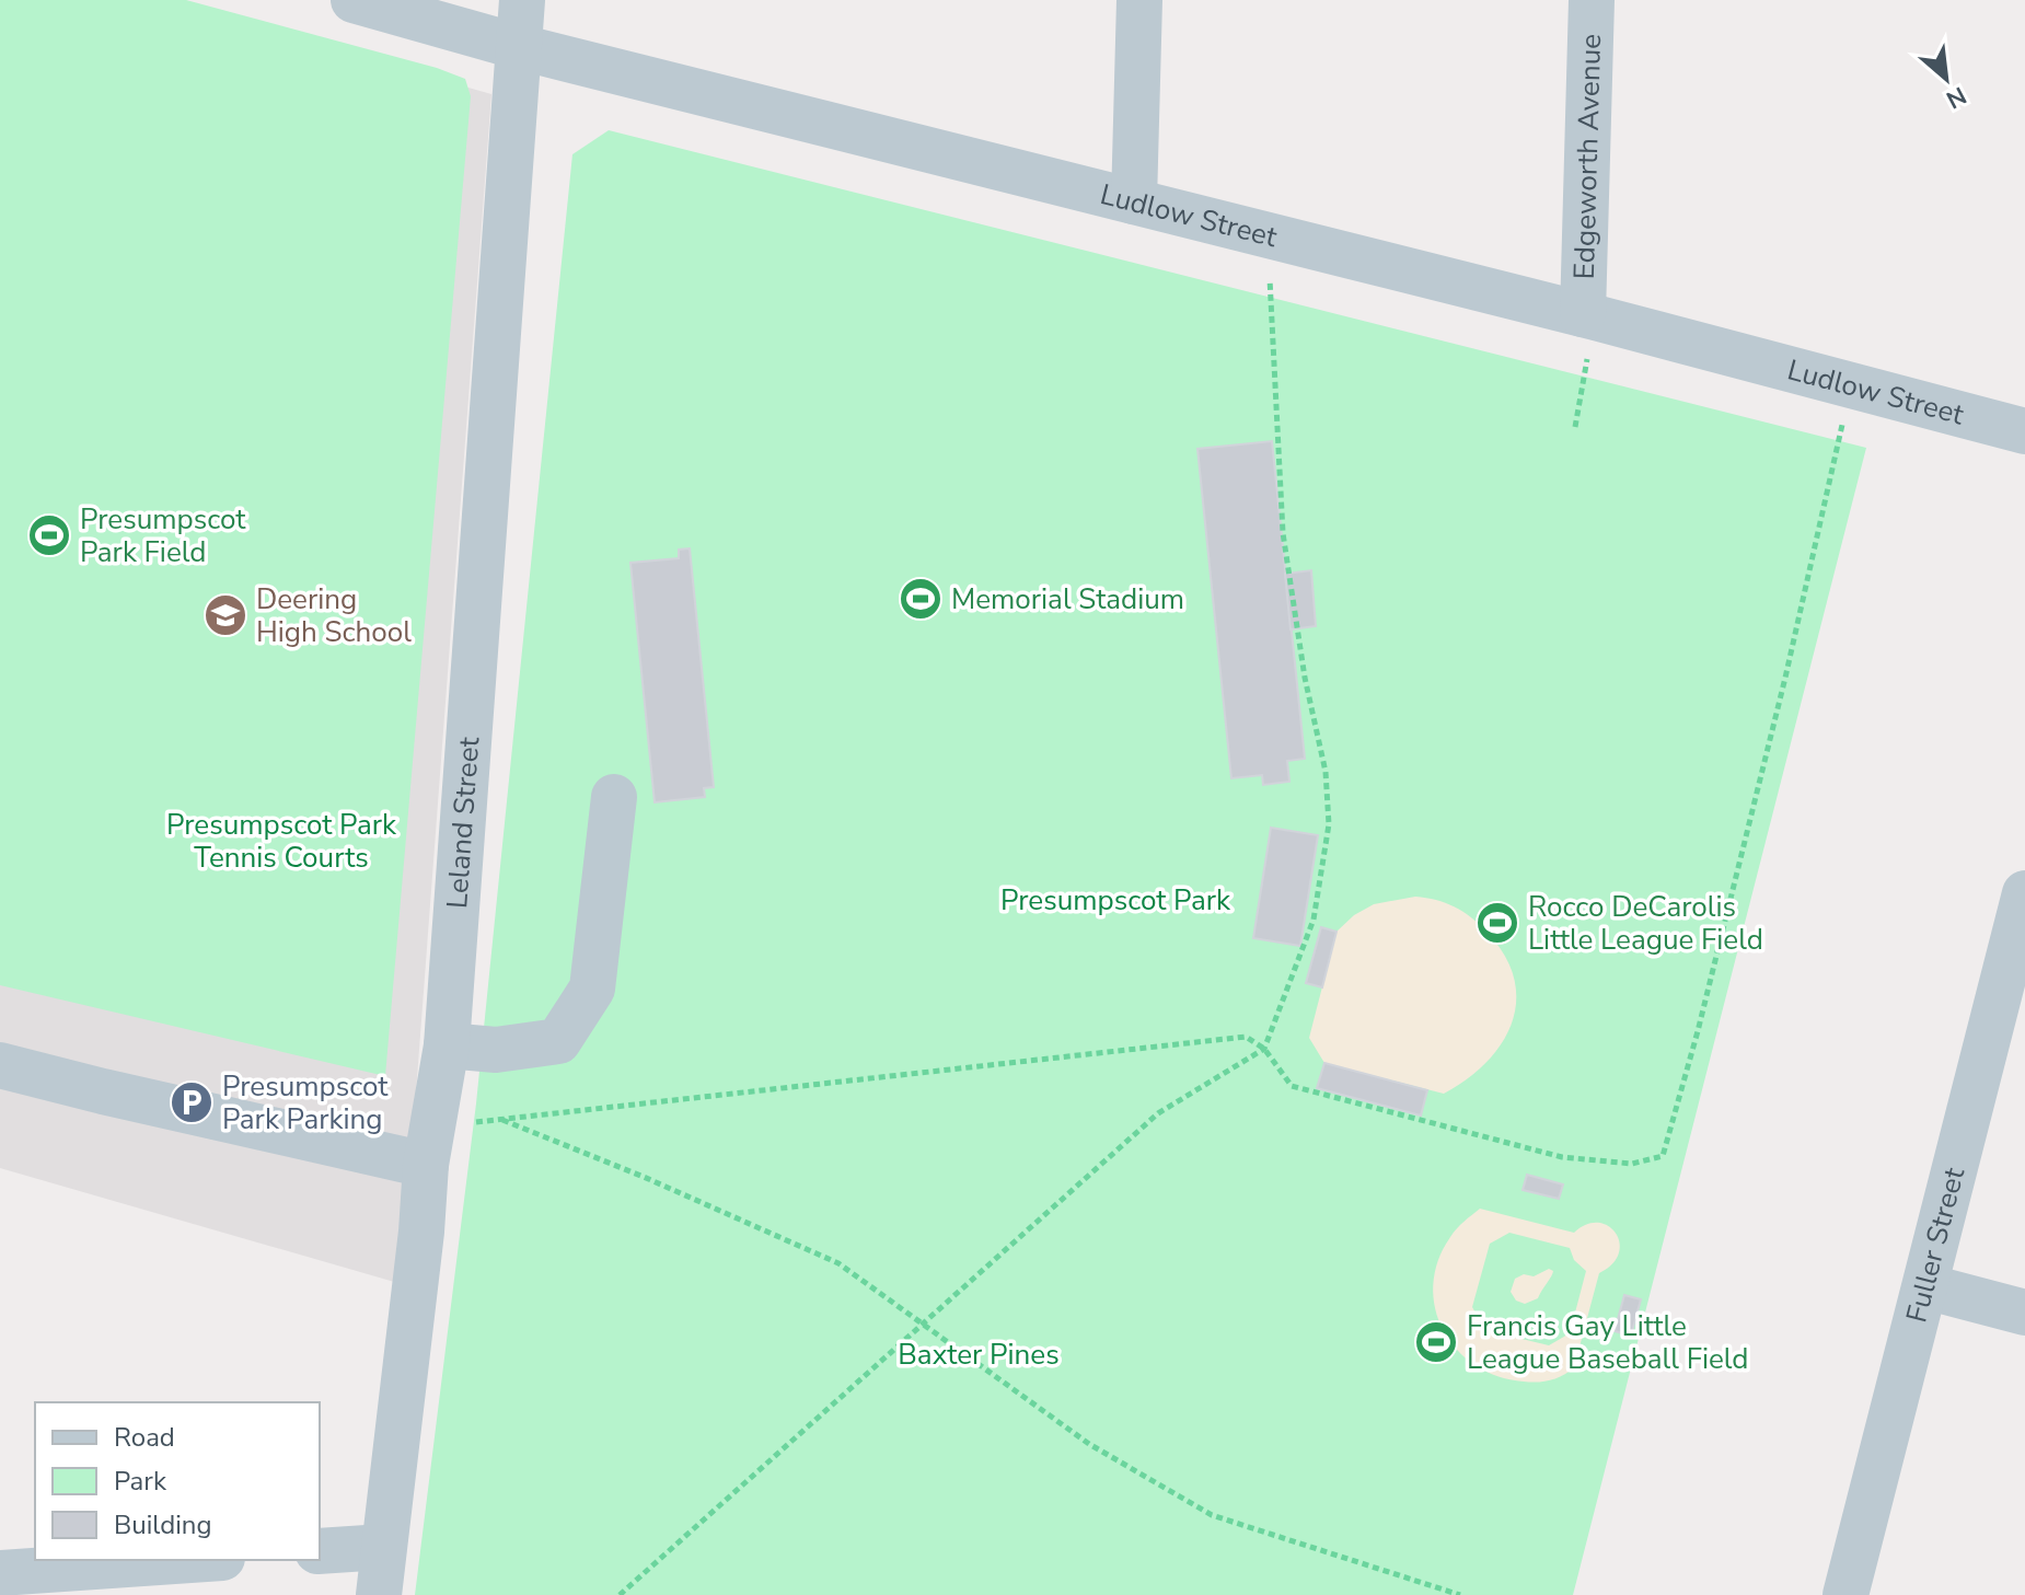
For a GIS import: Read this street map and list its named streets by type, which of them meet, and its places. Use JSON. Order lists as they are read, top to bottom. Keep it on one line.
{"streets":{"street":["Edgeworth Avenue","Ludlow Street","Leland Street","Fuller Street"]},"crossings":[["Edgeworth Avenue","Ludlow Street"],["Ludlow Street","Leland Street"]],"parks":["Presumpscot Park Tennis Courts","Presumpscot Park","Baxter Pines"],"places":{"sports":["Presumpscot Park Field","Memorial Stadium","Rocco DeCarolis Little League Field","Francis Gay Little League Baseball Field"],"school or university":["Deering High School"],"parking":["Presumpscot Park Parking"]},"legend":["Road","Park","Building"],"north":"bottom right"}
